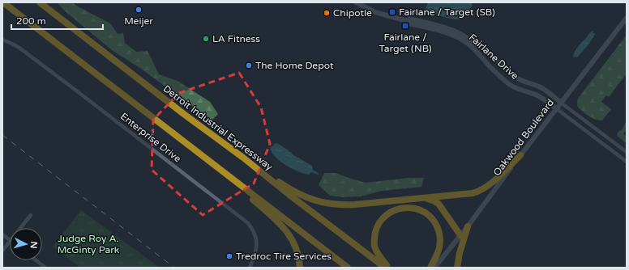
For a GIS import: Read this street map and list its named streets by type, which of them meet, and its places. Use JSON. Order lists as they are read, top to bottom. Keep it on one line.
{"streets":{"highway":["Detroit Industrial Expressway"],"street":["Fairlane Drive","Enterprise Drive","Oakwood Boulevard"]},"crossings":[["Fairlane Drive","Oakwood Boulevard"]],"parks":["Judge Roy A. McGinty Park"],"places":{"other":["Meijer","Chipotle","LA Fitness","The Home Depot","Tredroc Tire Services"],"transit":["Fairlane / Target (SB)","Fairlane / Target (NB)"]},"scale_bar":"200 m","north":"right"}
